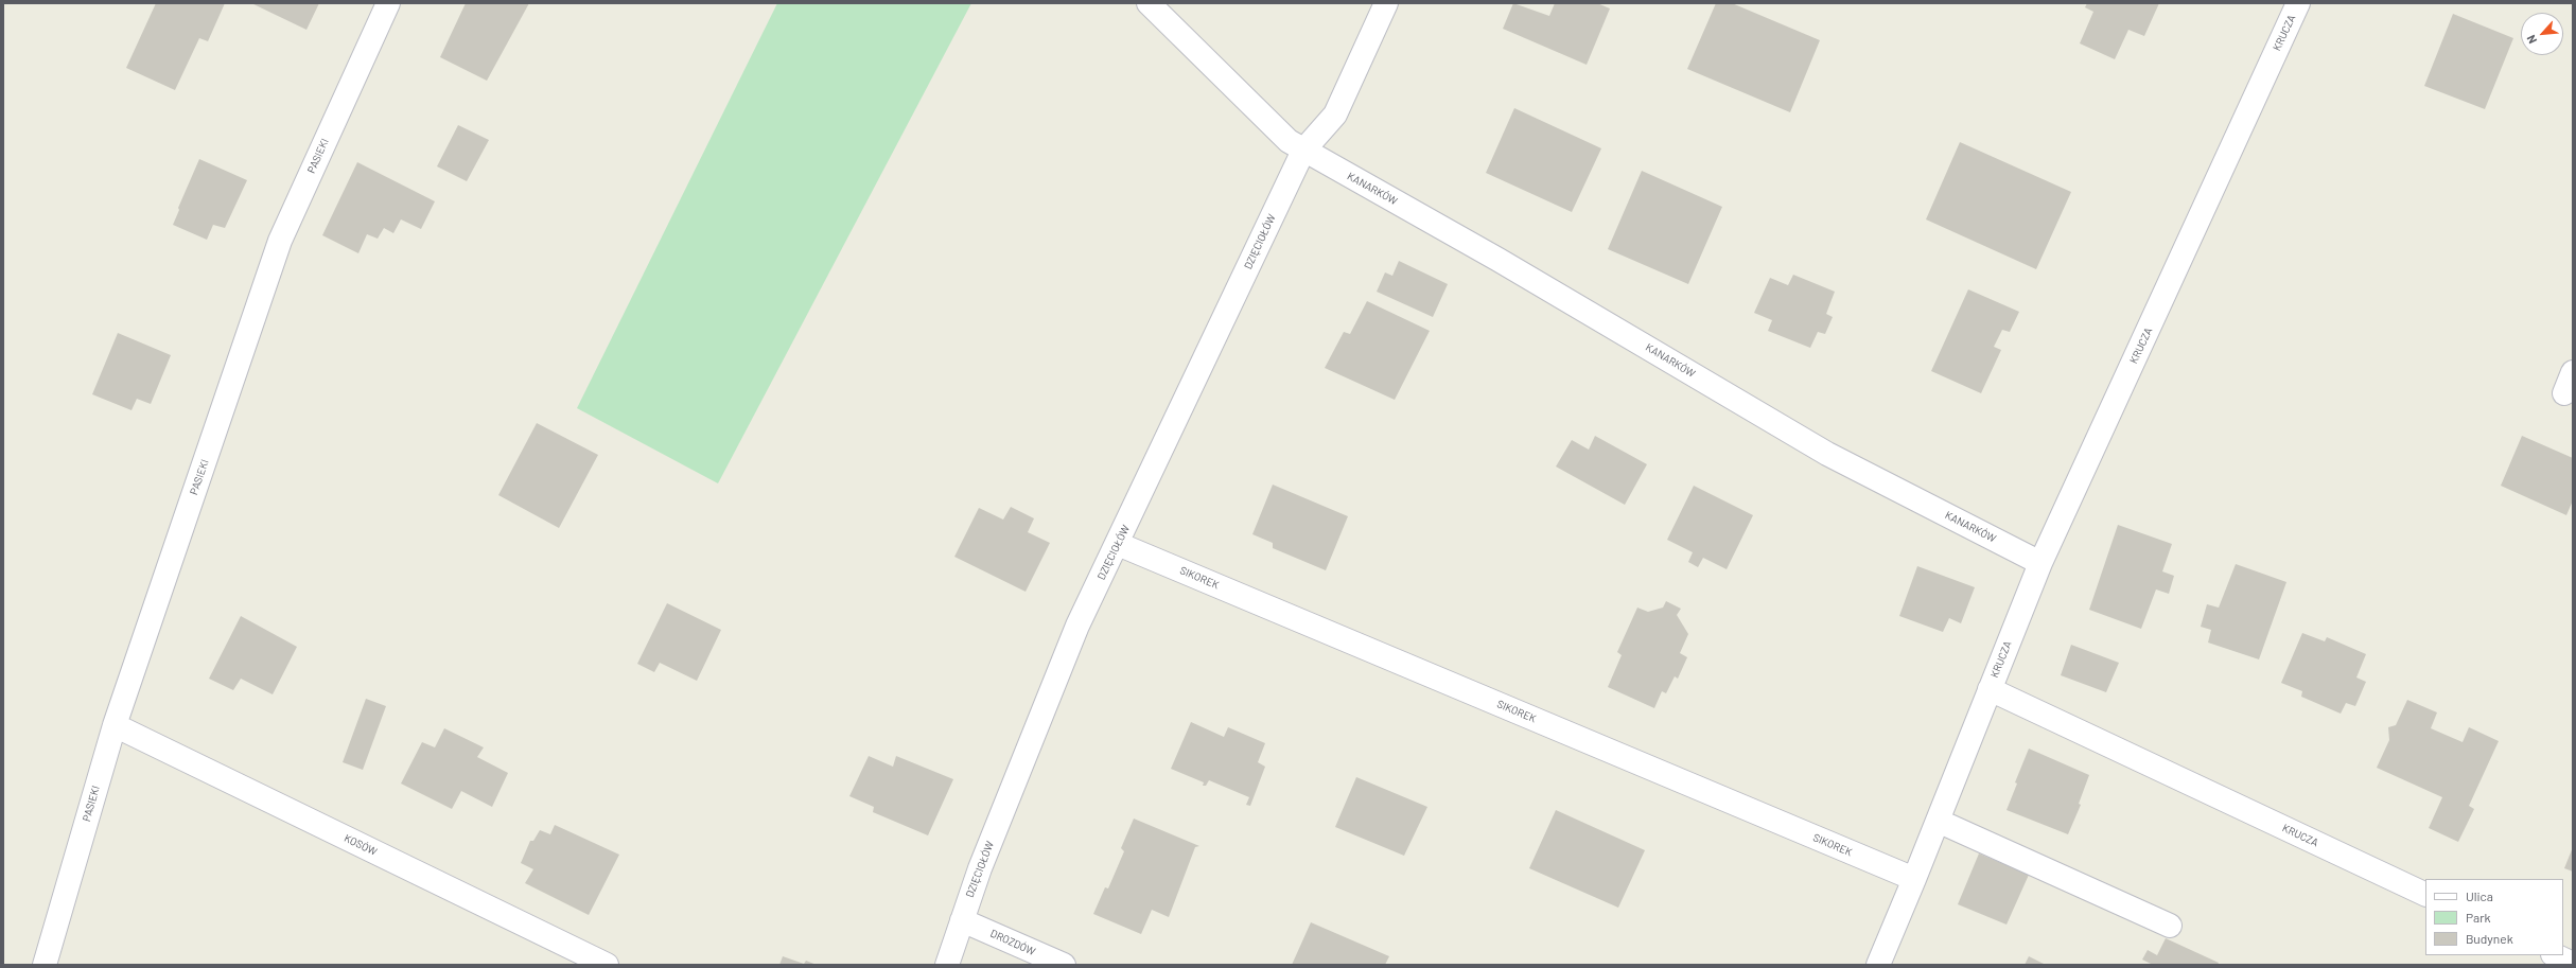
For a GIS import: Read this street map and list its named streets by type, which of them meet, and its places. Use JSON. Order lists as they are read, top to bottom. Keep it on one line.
{"streets":{"street":["KRUCZA","PASIEKI","KANARKÓW","DZIĘCIOŁÓW","SIKOREK","KOSÓW","DROZDÓW"]},"crossings":[["KRUCZA","KANARKÓW"],["KRUCZA","SIKOREK"],["PASIEKI","KOSÓW"],["KANARKÓW","DZIĘCIOŁÓW"],["DZIĘCIOŁÓW","SIKOREK"],["DZIĘCIOŁÓW","DROZDÓW"]],"legend":["Ulica","Park","Budynek"],"north":"bottom left"}
